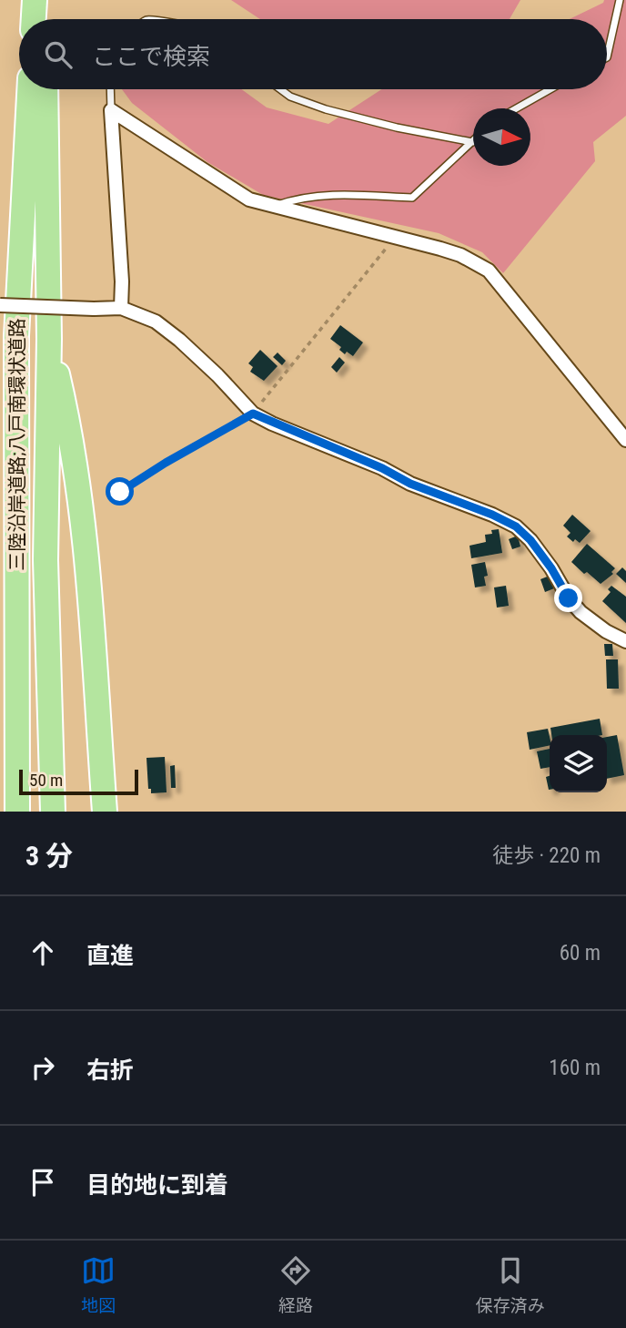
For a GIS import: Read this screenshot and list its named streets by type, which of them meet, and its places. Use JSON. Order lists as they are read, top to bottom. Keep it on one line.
{"streets":{"highway":["三陸沿岸道路;八戸南環状道路"]},"scale_bar":"50 m","north":"right","page":{"search":"ここで検索","scale":"50 m","heading":["3 分","徒歩 · 220 m"],"list":[["直進","60 m"],["右折","160 m"],"目的地に到着"],"nav":["地図","経路","保存済み"]}}
